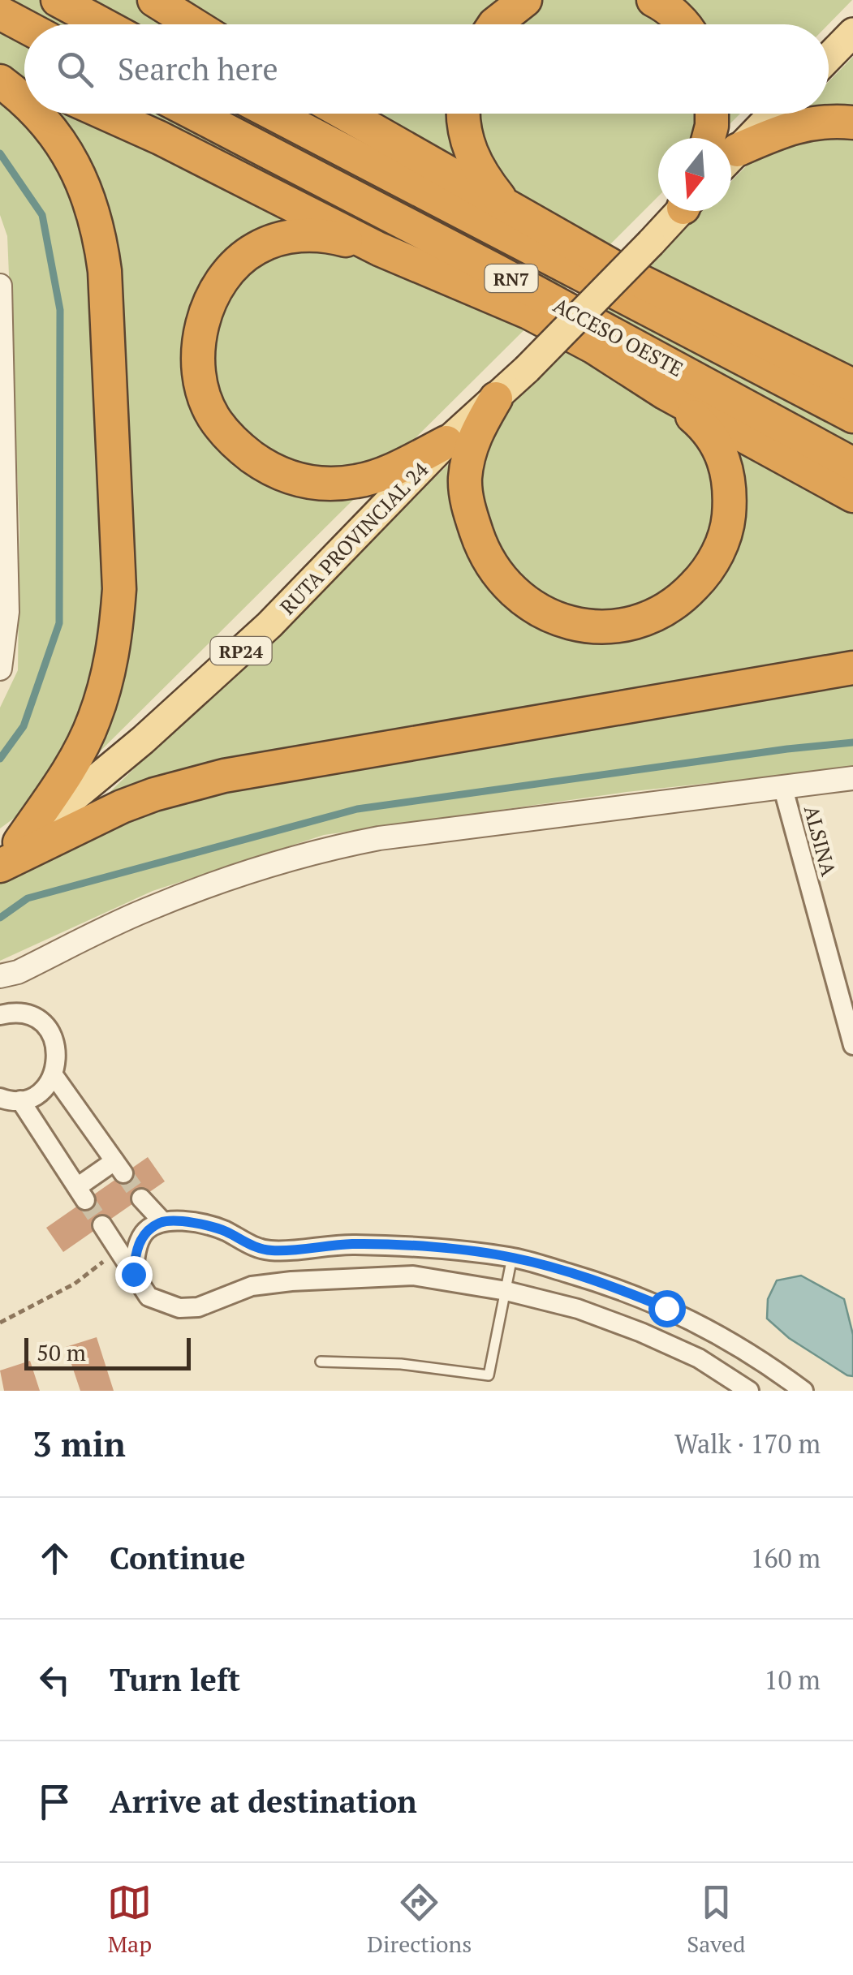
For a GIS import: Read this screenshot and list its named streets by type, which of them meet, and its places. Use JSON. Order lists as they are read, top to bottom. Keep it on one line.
{"streets":{"highway":["RN7","ACCESO OESTE"],"main road":["RUTA PROVINCIAL 24","RP24"],"street":["ALSINA"]},"scale_bar":"50 m","north":"bottom","page":{"search":"Search here","scale":"50 m","heading":["3 min","Walk · 170 m"],"list":[["Continue","160 m"],["Turn left","10 m"],"Arrive at destination"],"nav":["Map","Directions","Saved"]}}
